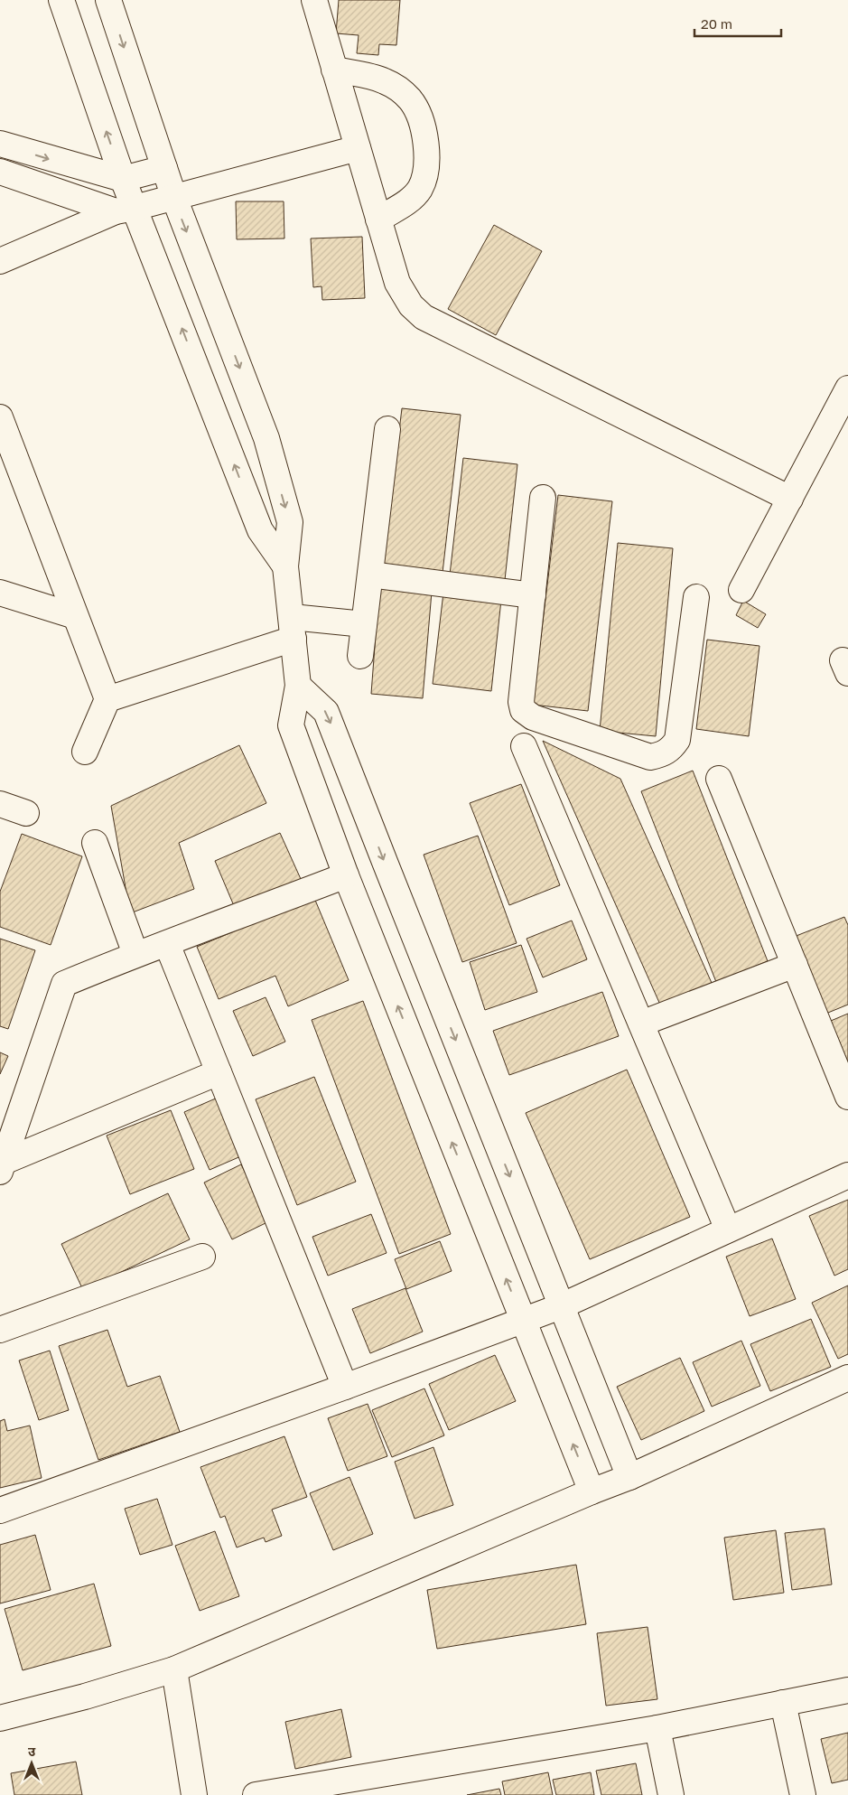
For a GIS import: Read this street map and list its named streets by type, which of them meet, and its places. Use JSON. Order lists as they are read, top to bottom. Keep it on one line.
{"scale_bar":"20 m","north":"top"}
